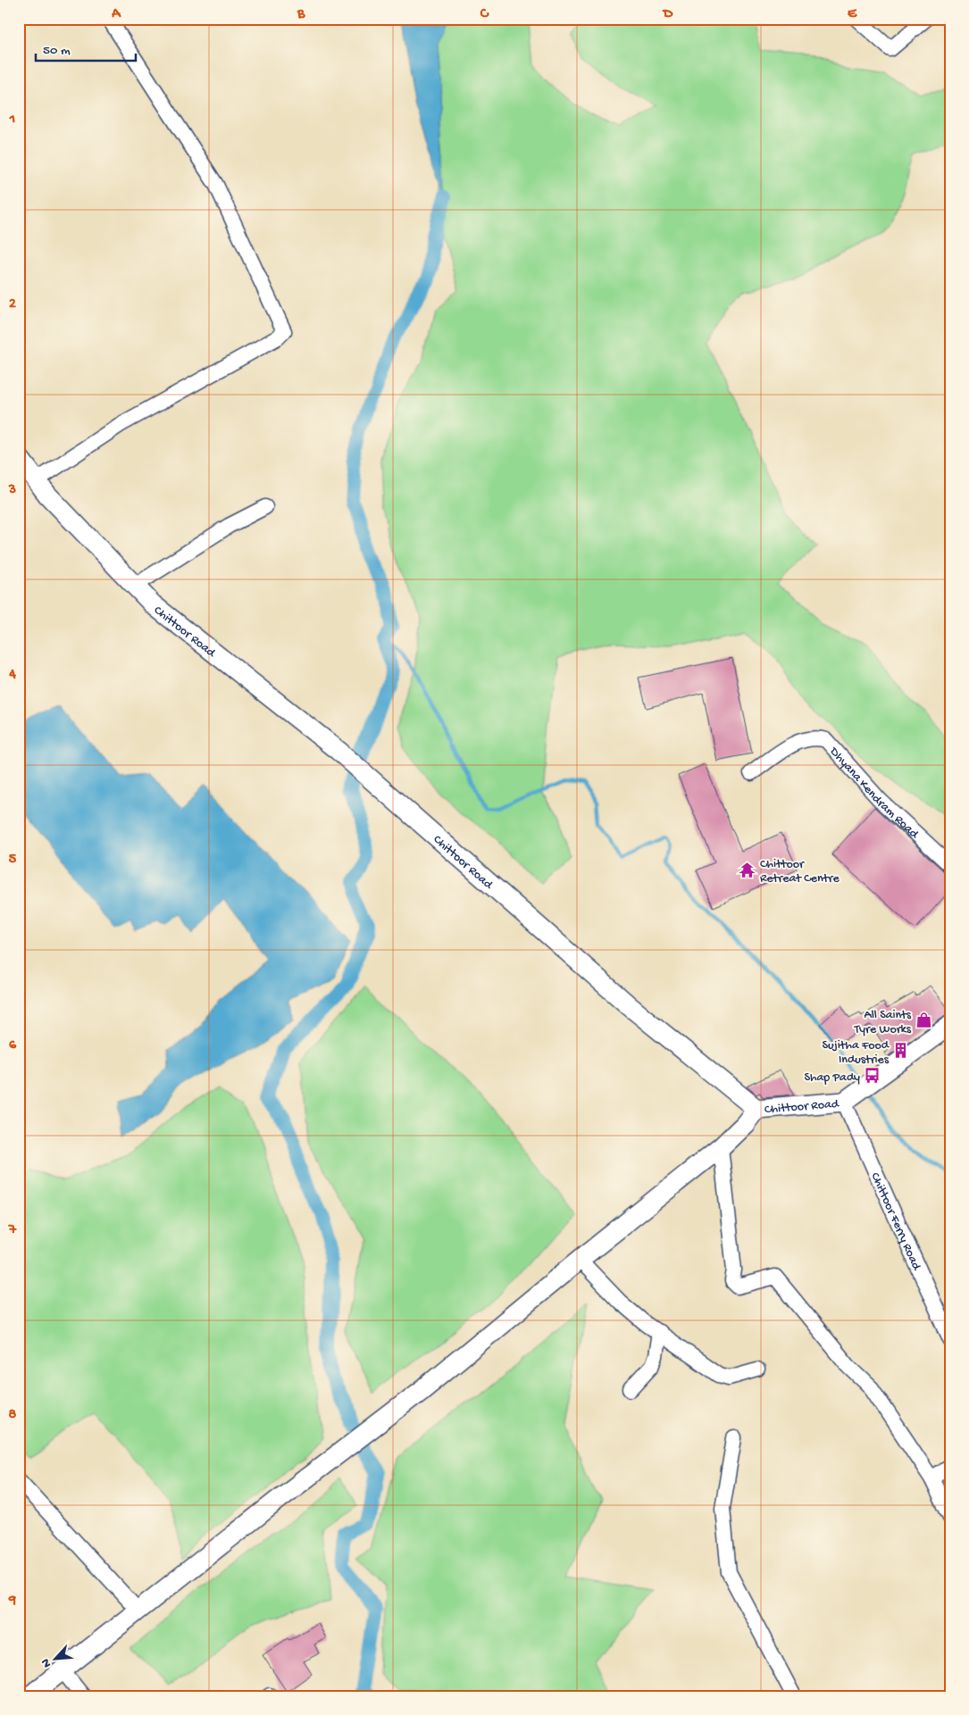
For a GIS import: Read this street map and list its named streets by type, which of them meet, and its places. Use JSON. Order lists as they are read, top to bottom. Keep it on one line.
{"streets":{"main road":["Chittoor Road"],"street":["Dhyana Kendram Road","Chittoor Ferry Road"]},"crossings":[["Chittoor Road","Chittoor Ferry Road"]],"places":{"temple":["Chittoor Retreat Centre"],"shop":["All Saints Tyre Works"],"building":["Sujitha Food Industries"],"bus stop":["Shap Pady"]},"scale_bar":"50 m","north":"bottom left","grid":{"columns":["A","B","C","D","E"],"rows":["1","2","3","4","5","6","7","8","9"]}}
